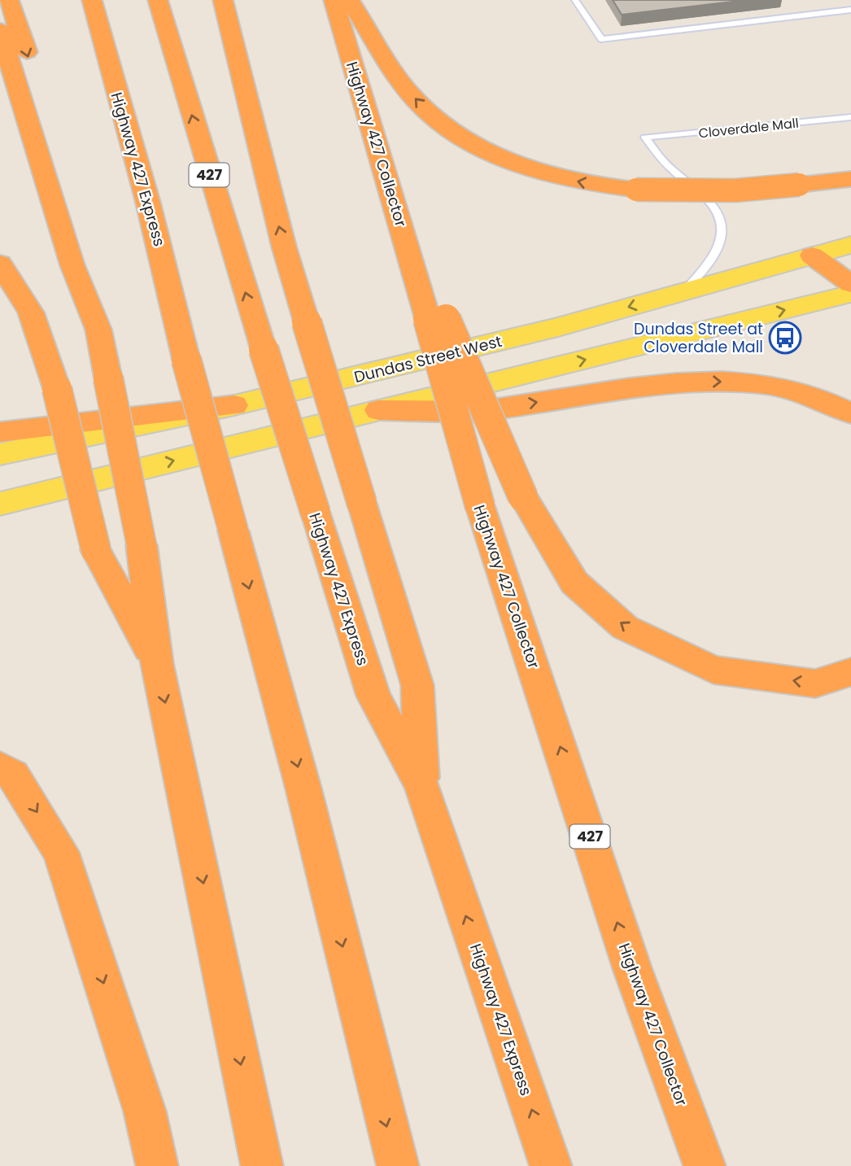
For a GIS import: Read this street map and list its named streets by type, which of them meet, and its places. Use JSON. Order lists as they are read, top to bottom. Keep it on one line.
{"streets":{"highway":["Highway 427 Collector","Highway 427 Express","427"],"main road":["Dundas Street West"],"lane":["Cloverdale Mall"]},"crossings":[["Cloverdale Mall","Dundas Street West"]],"places":{"bus stop":["Dundas Street at Cloverdale Mall"]}}
